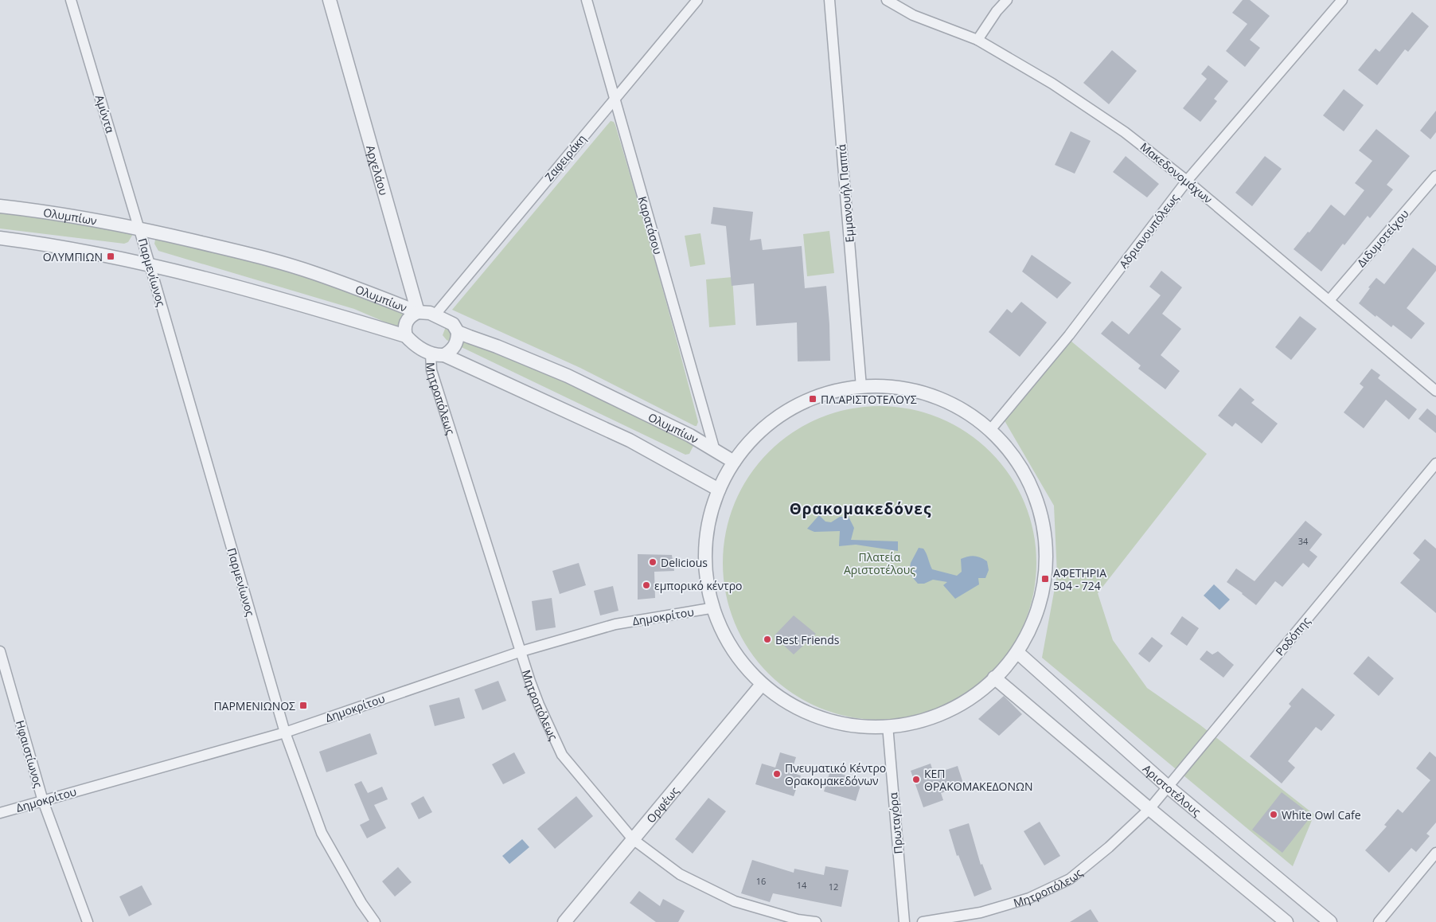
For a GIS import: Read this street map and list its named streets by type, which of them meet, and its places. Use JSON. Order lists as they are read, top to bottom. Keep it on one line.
{"streets":{"street":["Αμύντα","Ζαφειράκη","Αρχελάου","Μακεδονομάχων","Εμμανουήλ Παππά","Ολυμπίων","Καρατάσου","Αδριανουπόλεως","Διδυμοτείχου","Παρμενίωνος","Μητροπόλεως","Δημοκρίτου","Ροδόπης","Ηφαιστίωνος","Αριστοτέλους","Ορφέως","Πρωταγόρα"]},"crossings":[["Αμύντα","Ολυμπίων"],["Αμύντα","Παρμενίωνος"],["Ζαφειράκη","Αρχελάου"],["Ζαφειράκη","Ολυμπίων"],["Ζαφειράκη","Καρατάσου"],["Ζαφειράκη","Μητροπόλεως"],["Αρχελάου","Ολυμπίων"],["Αρχελάου","Μητροπόλεως"],["Μακεδονομάχων","Αδριανουπόλεως"],["Μακεδονομάχων","Διδυμοτείχου"],["Ολυμπίων","Καρατάσου"],["Ολυμπίων","Παρμενίωνος"],["Ολυμπίων","Μητροπόλεως"],["Παρμενίωνος","Δημοκρίτου"],["Μητροπόλεως","Δημοκρίτου"],["Μητροπόλεως","Ροδόπης"],["Μητροπόλεως","Ορφέως"],["Δημοκρίτου","Ηφαιστίωνος"],["Ροδόπης","Αριστοτέλους"]],"districts":["Θρακομακεδόνες"],"parks":["Πλατεία Αριστοτέλους"],"places":{"transit":["ΟΛΥΜΠΙΩΝ","ΠΛ.ΑΡΙΣΤΟΤΕΛΟΥΣ","ΑΦΕΤΗΡΙΑ 504 - 724","ΠΑΡΜΕΝΙΩΝΟΣ"],"other":["Delicious","εμπορικό κέντρο","Best Friends","Πνευματικό Κέντρο Θρακομακεδόνων","ΚΕΠ ΘΡΑΚΟΜΑΚΕΔΟΝΩΝ","White Owl Cafe"]},"house_numbers":["34","16","14","12"]}
